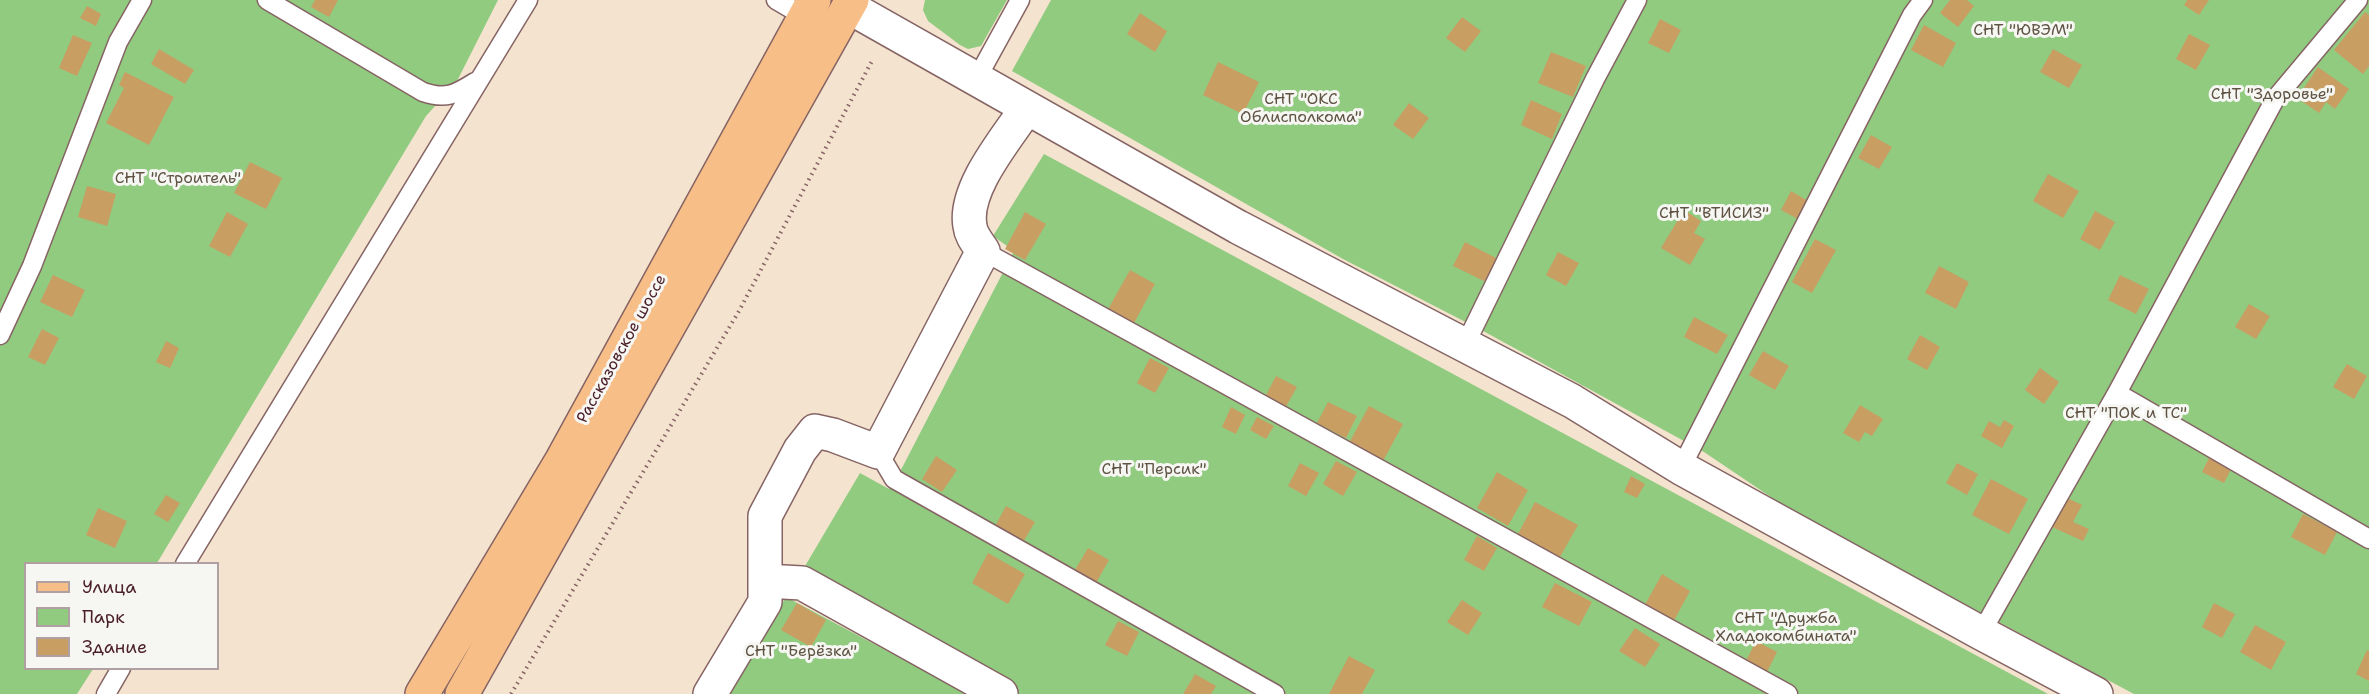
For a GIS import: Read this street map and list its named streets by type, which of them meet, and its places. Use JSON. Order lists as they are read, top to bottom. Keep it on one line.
{"streets":{"main road":["Рассказовское шоссе"]},"parks":["СНТ \"ЮВЭМ\"","СНТ \"Здоровье\"","СНТ \"ОКС Облисполкома\"","СНТ \"Строитель\"","СНТ \"ВТИСИЗ\"","СНТ \"ПОК и ТС\"","СНТ \"Персик\"","СНТ \"Дружба Хладокомбината\"","СНТ \"Берёзка\""],"legend":["Улица","Парк","Здание"]}
